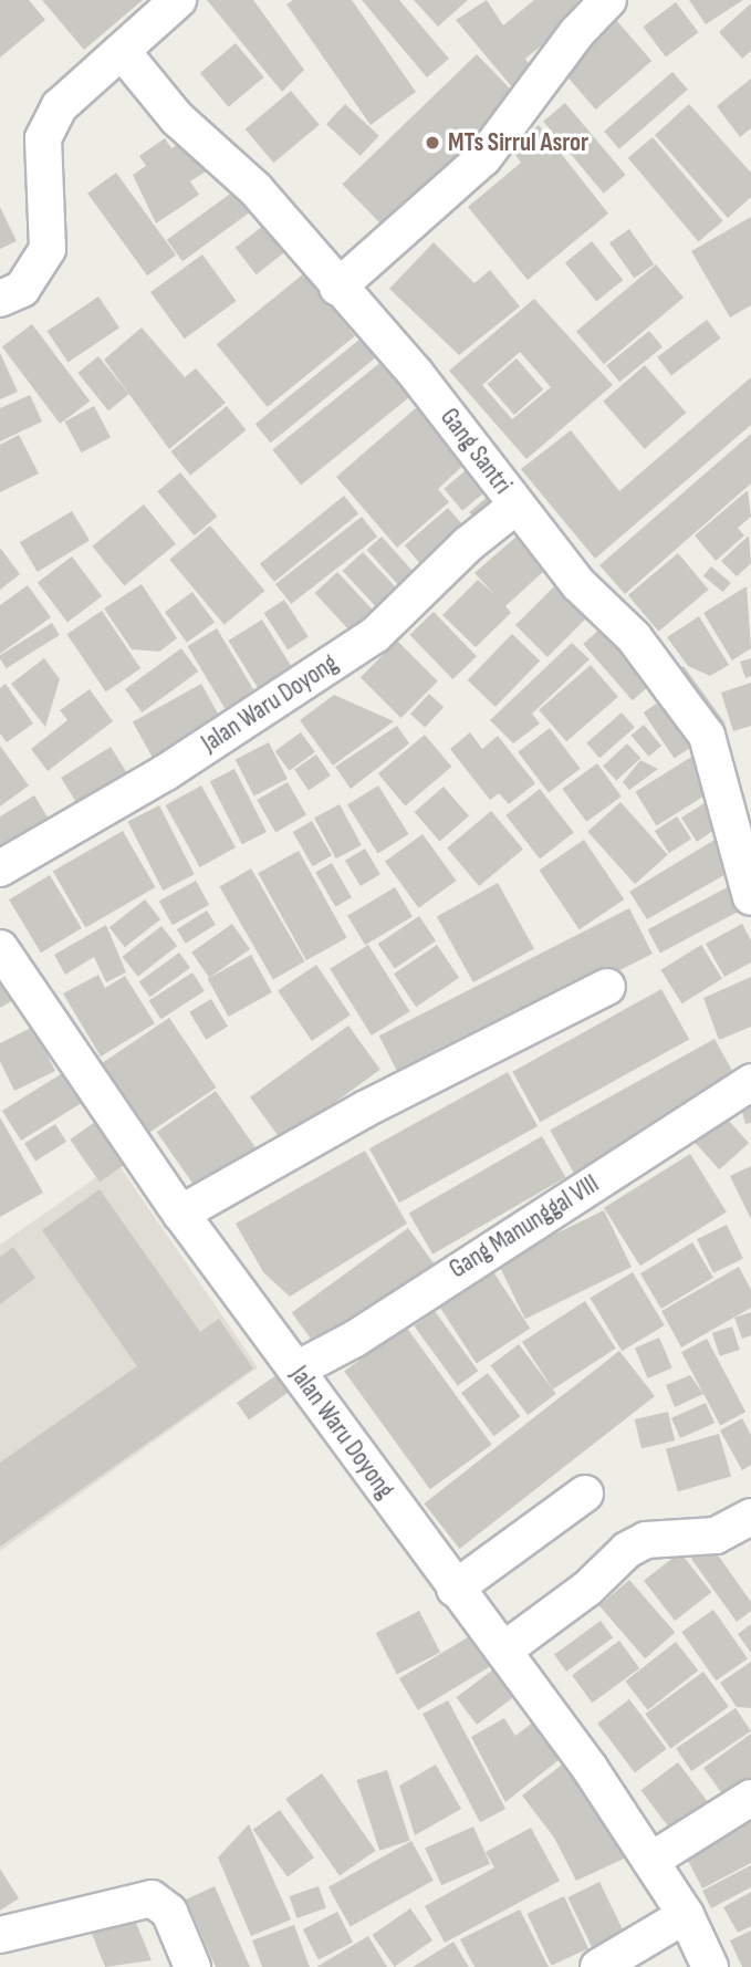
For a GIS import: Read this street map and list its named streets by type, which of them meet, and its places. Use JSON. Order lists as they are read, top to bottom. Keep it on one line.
{"streets":{"street":["Gang Santri","Jalan Waru Doyong","Gang Manunggal VIII"]},"crossings":[["Gang Santri","Jalan Waru Doyong"],["Jalan Waru Doyong","Gang Manunggal VIII"]],"places":["MTs Sirrul Asror"]}
